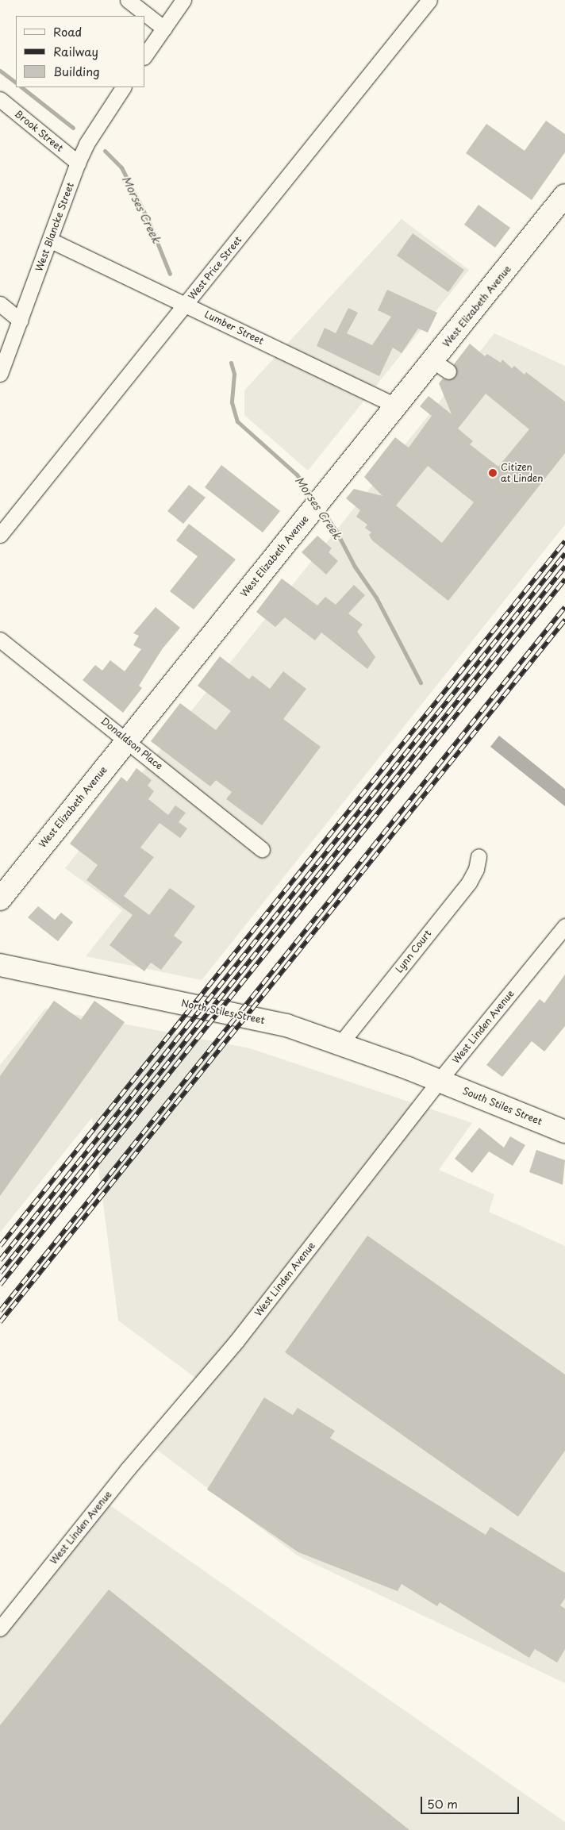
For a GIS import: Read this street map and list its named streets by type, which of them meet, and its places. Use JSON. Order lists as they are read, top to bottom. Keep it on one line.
{"streets":{"street":["Brook Street","West Blancke Street","West Price Street","West Elizabeth Avenue","Lumber Street","Donaldson Place","Lynn Court","North Stiles Street","West Linden Avenue","South Stiles Street"]},"crossings":[["Brook Street","West Blancke Street"],["West Blancke Street","Lumber Street"],["West Price Street","Lumber Street"],["West Elizabeth Avenue","Lumber Street"],["West Elizabeth Avenue","Donaldson Place"],["Lynn Court","North Stiles Street"],["North Stiles Street","West Linden Avenue"],["North Stiles Street","South Stiles Street"],["West Linden Avenue","South Stiles Street"]],"water":["Morses Creek"],"places":["Citizen at Linden"],"legend":["Road","Railway","Building"],"scale_bar":"50 m"}
